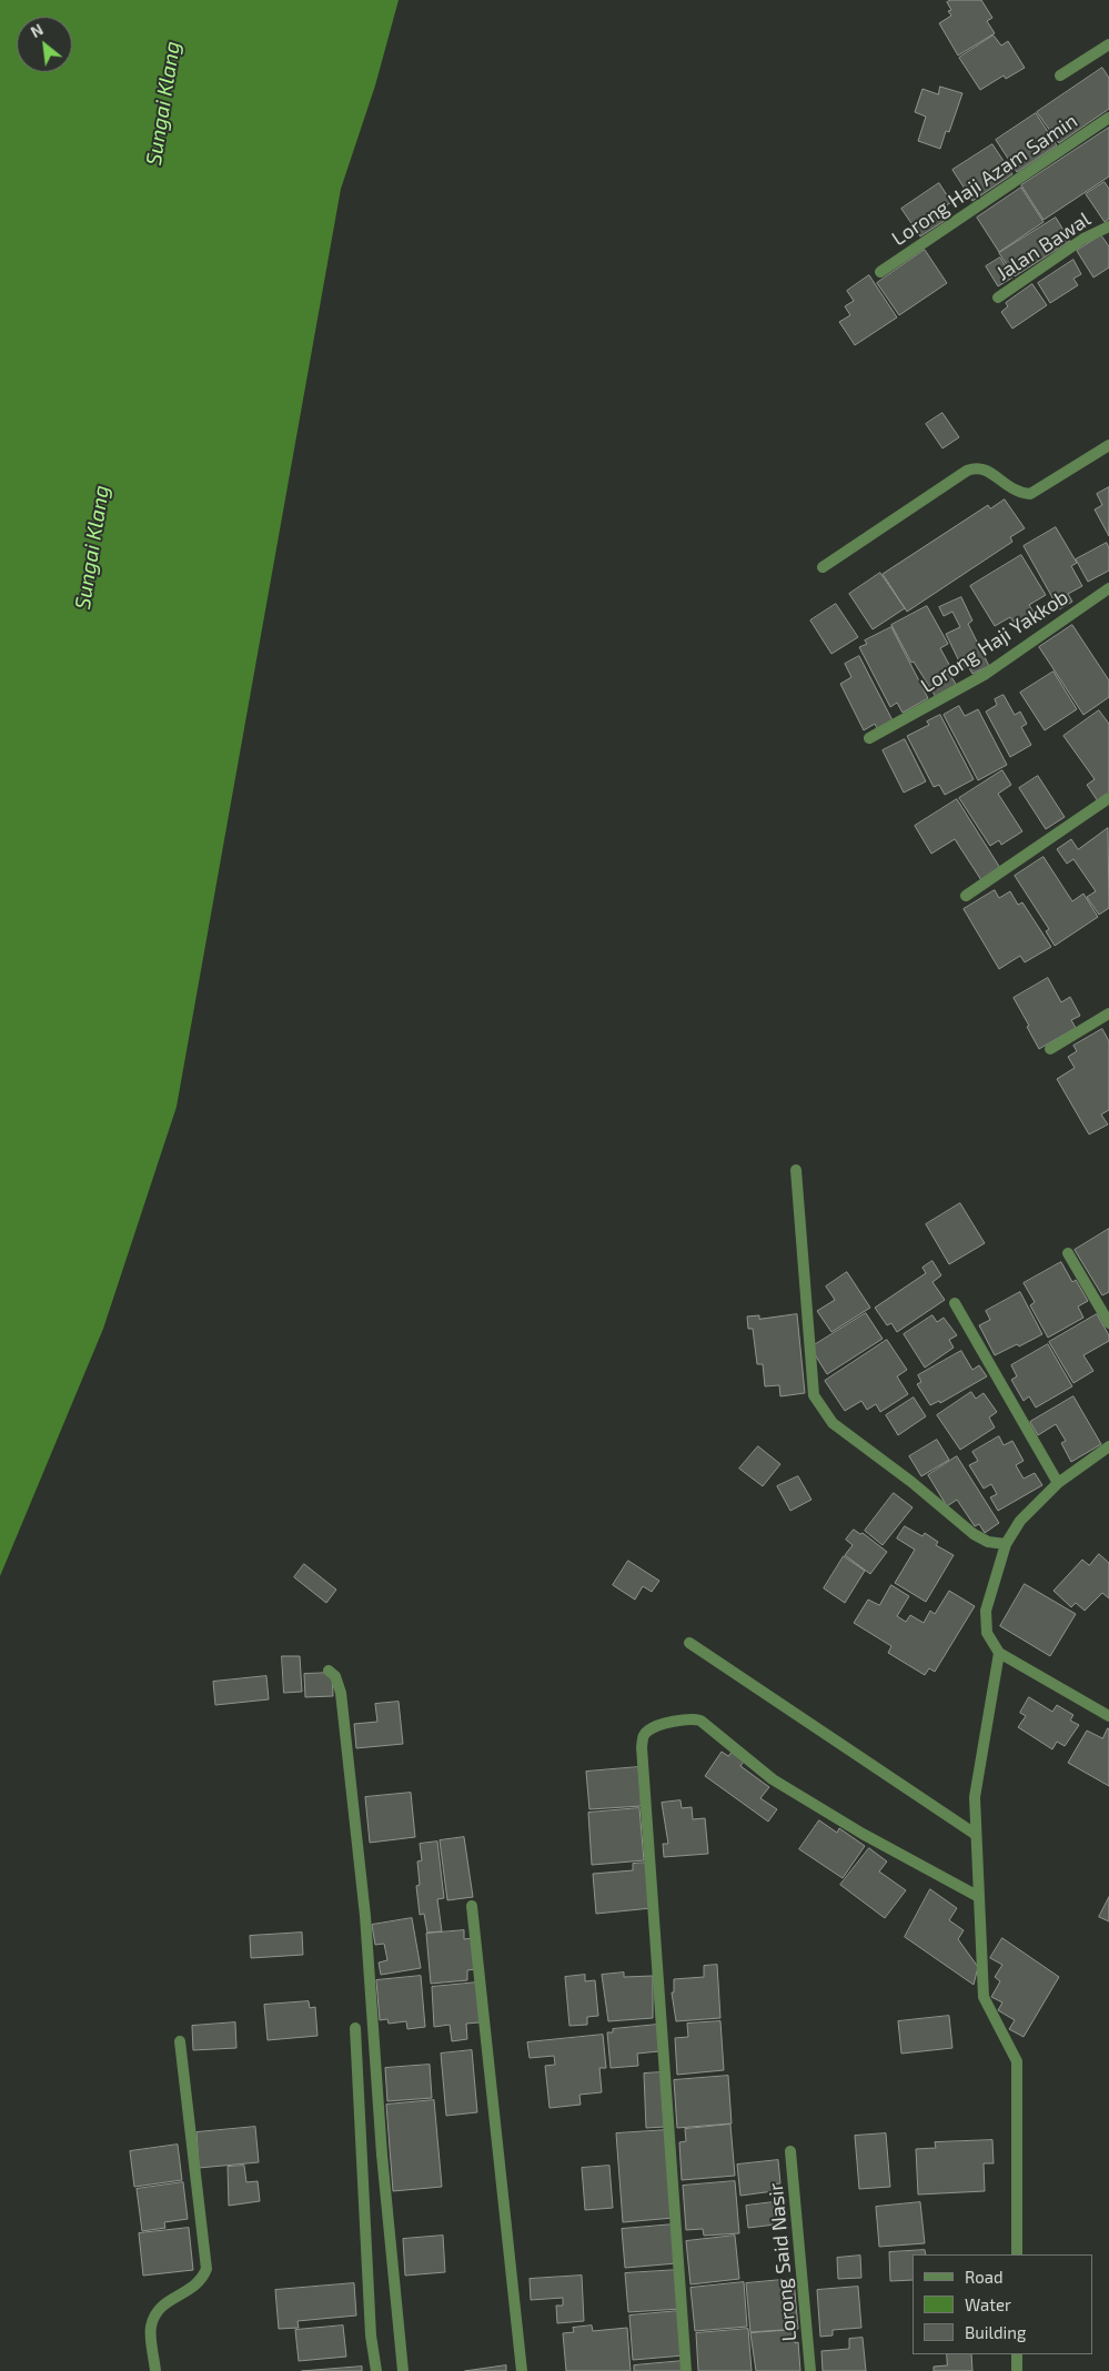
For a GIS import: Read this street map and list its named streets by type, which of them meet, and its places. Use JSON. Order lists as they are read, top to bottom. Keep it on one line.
{"streets":{"street":["Lorong Haji Azam Samin","Jalan Bawal","Lorong Haji Yakkob","Lorong Said Nasir"]},"water":["Sungai Klang"],"legend":["Road","Water","Building"],"north":"top left"}
